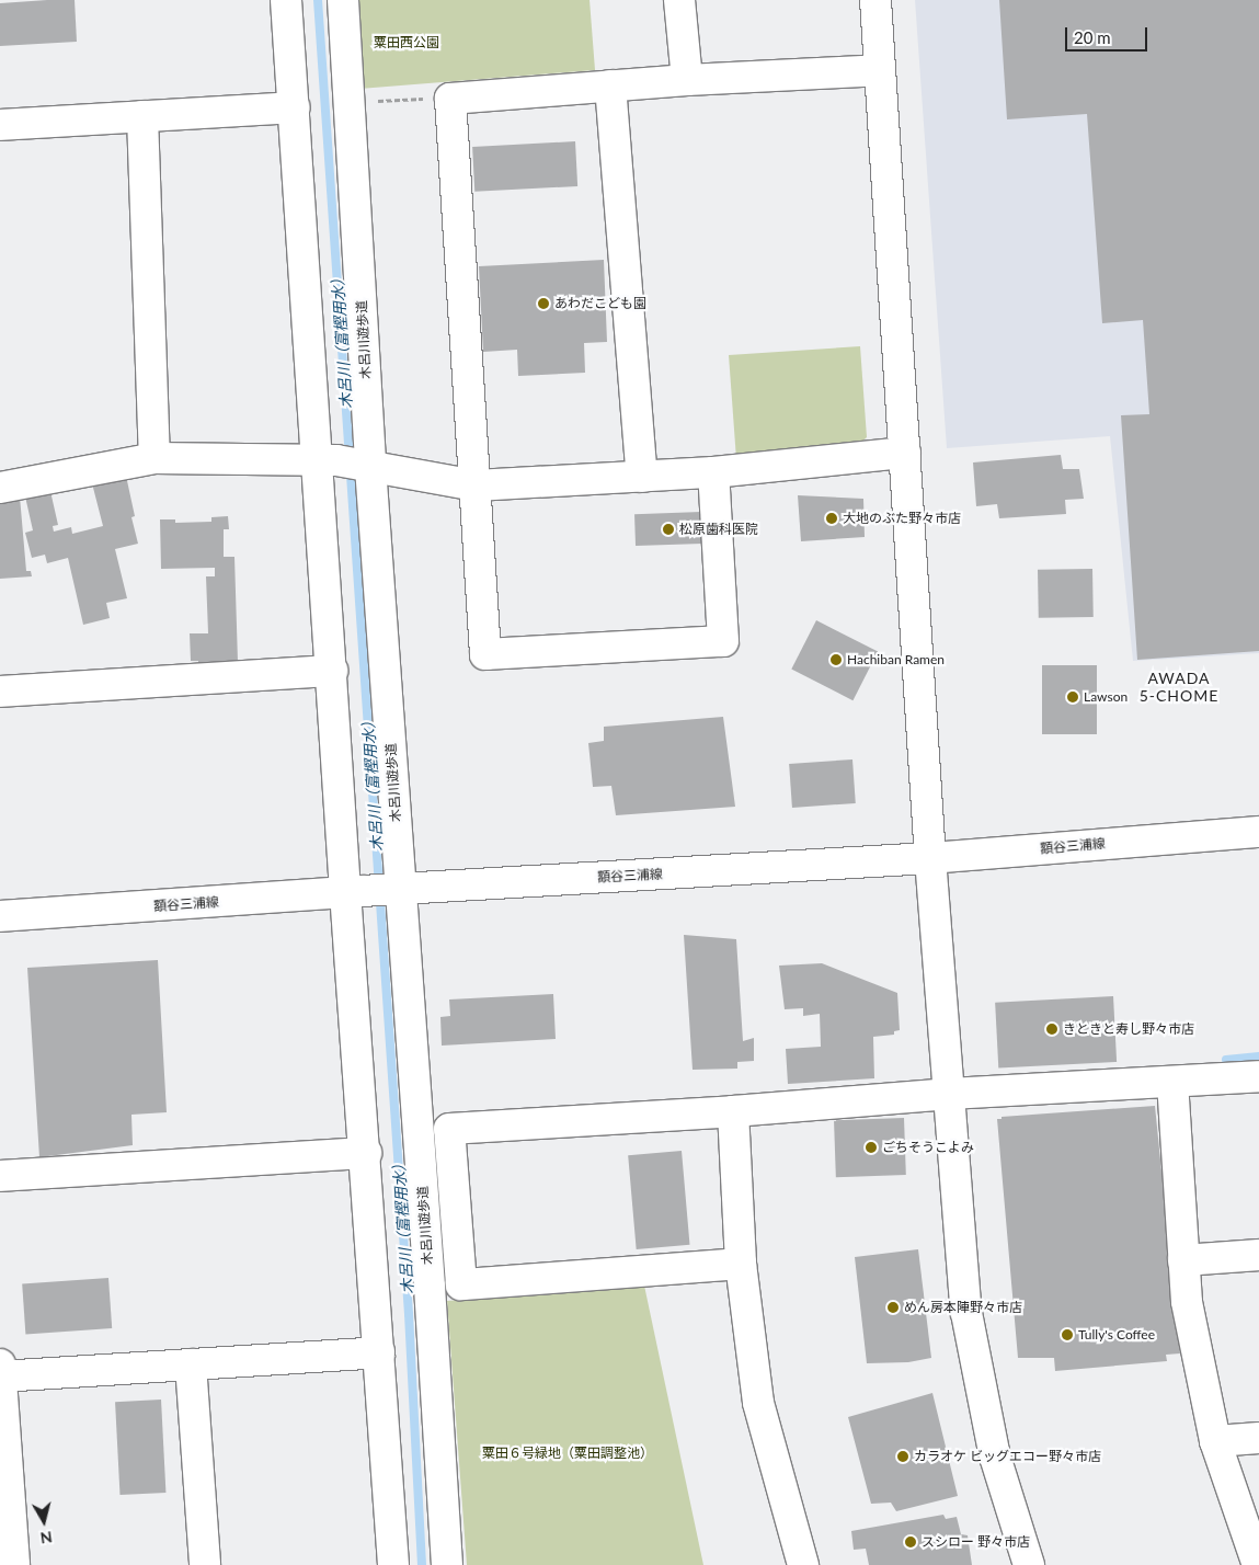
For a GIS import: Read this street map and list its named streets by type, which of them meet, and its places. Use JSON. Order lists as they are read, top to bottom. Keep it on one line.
{"streets":{"street":["木呂川遊歩道","額谷三浦線"]},"crossings":[["木呂川遊歩道","額谷三浦線"]],"districts":["AWADA 5-CHOME"],"water":["木呂川（富樫用水）"],"parks":["粟田西公園","粟田６号緑地（粟田調整池）"],"places":["あわだこども園","大地のぶた野々市店","松原歯科医院","Hachiban Ramen","Lawson","きときと寿し野々市店","ごちそうこよみ","めん房本陣野々市店","Tully's Coffee","カラオケ ビッグエコー野々市店","スシロー 野々市店"],"scale_bar":"20 m","north":"bottom"}
